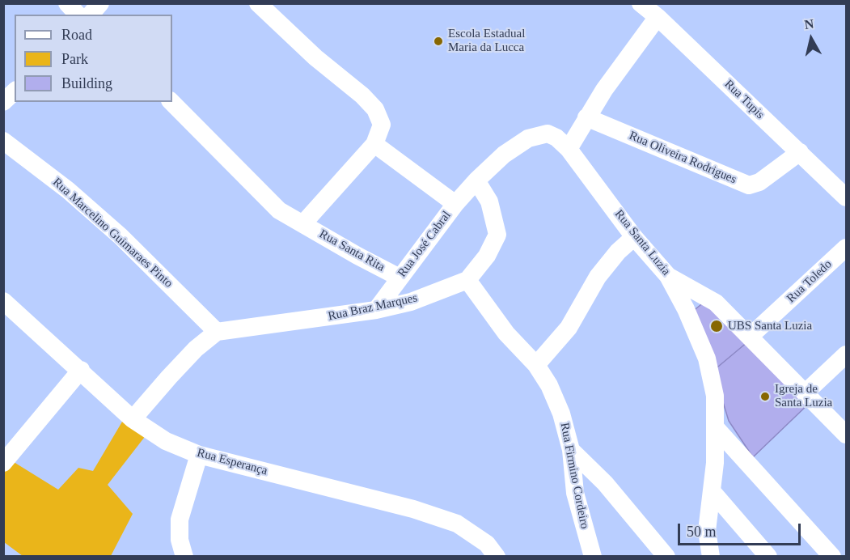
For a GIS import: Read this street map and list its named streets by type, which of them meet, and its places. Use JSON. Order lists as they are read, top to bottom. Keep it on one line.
{"streets":{"street":["Rua Tupis","Rua Oliveira Rodrigues","Rua Marcelino Guimaraes Pinto","Rua Santa Luzia","Rua José Cabral","Rua Santa Rita","Rua Toledo","Rua Braz Marques","Rua Esperança","Rua Firmino Cordeiro"]},"crossings":[["Rua Tupis","Rua Oliveira Rodrigues"],["Rua Marcelino Guimaraes Pinto","Rua Braz Marques"],["Rua Santa Luzia","Rua Toledo"],["Rua José Cabral","Rua Santa Rita"],["Rua José Cabral","Rua Braz Marques"],["Rua Braz Marques","Rua Firmino Cordeiro"]],"places":["Escola Estadual Maria da Lucca","UBS Santa Luzia","Igreja de Santa Luzia"],"legend":["Road","Park","Building"],"scale_bar":"50 m","north":"top"}
